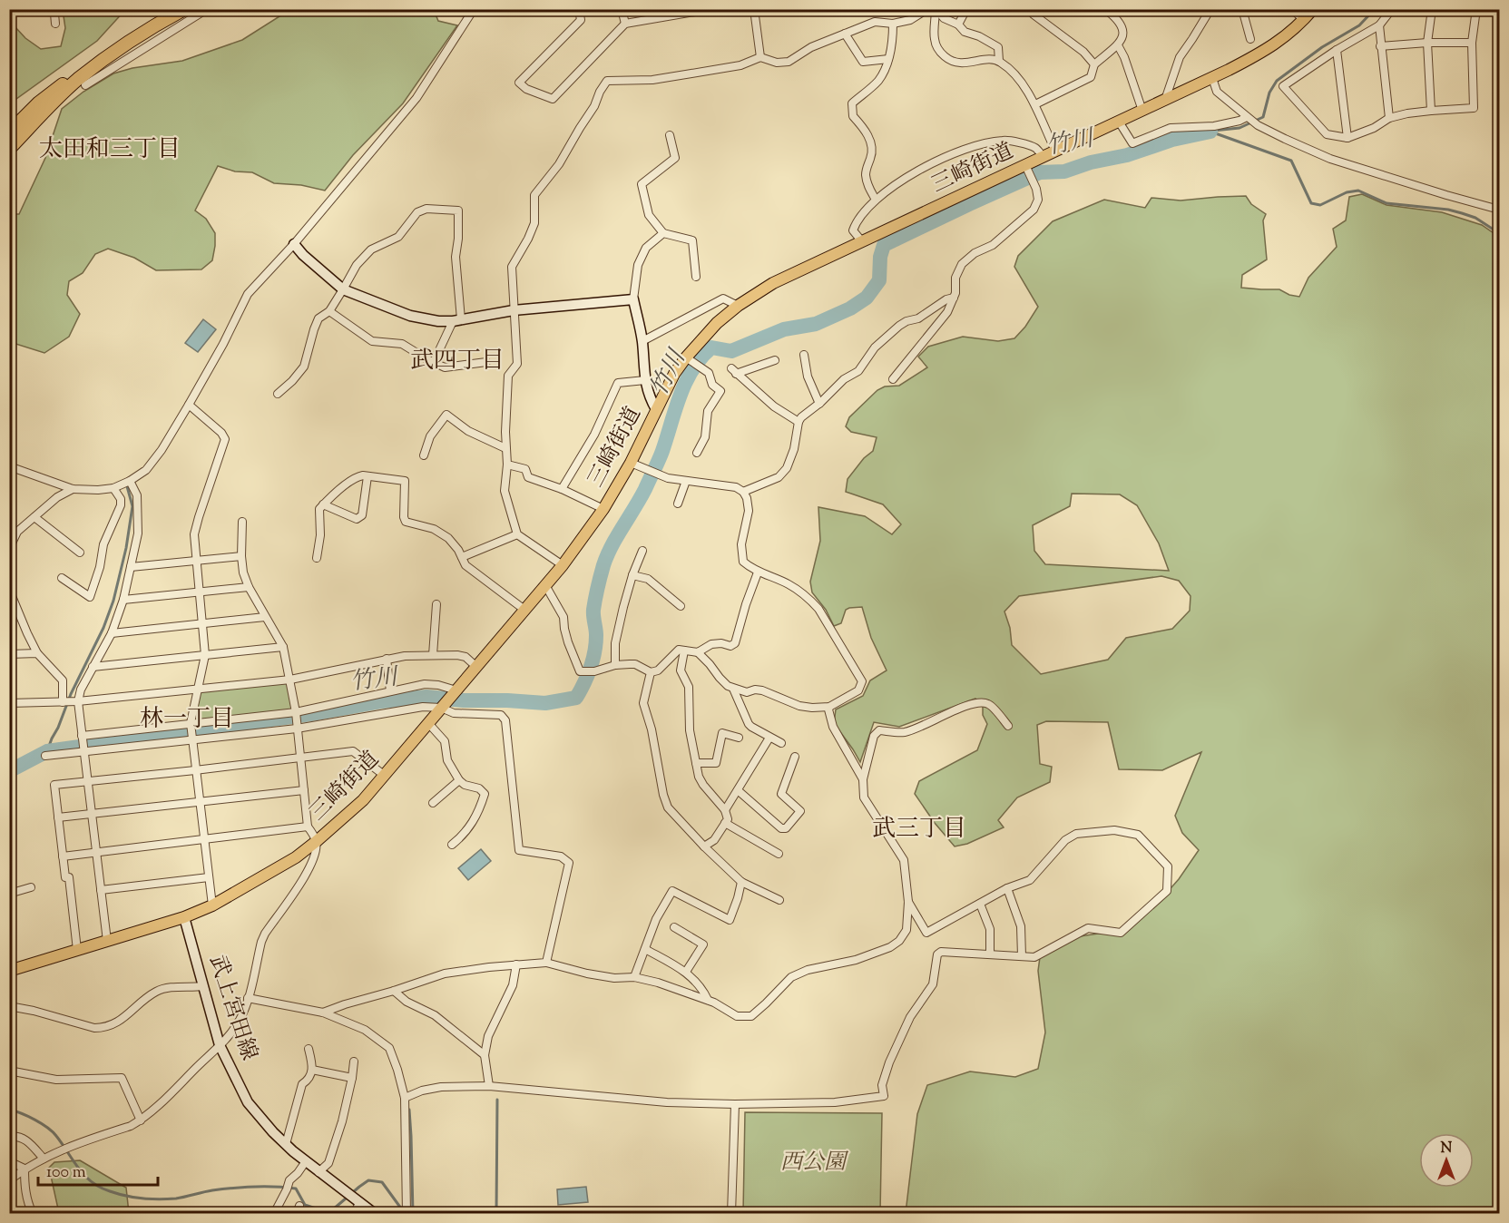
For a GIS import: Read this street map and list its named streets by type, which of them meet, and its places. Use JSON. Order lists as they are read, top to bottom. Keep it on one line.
{"streets":{"main road":["三崎街道"],"street":["武上宮田線"]},"crossings":[["三崎街道","武上宮田線"]],"districts":["太田和三丁目","武四丁目","林一丁目","武三丁目"],"water":["竹川"],"parks":["西公園"],"scale_bar":"100 m","north":"top"}
